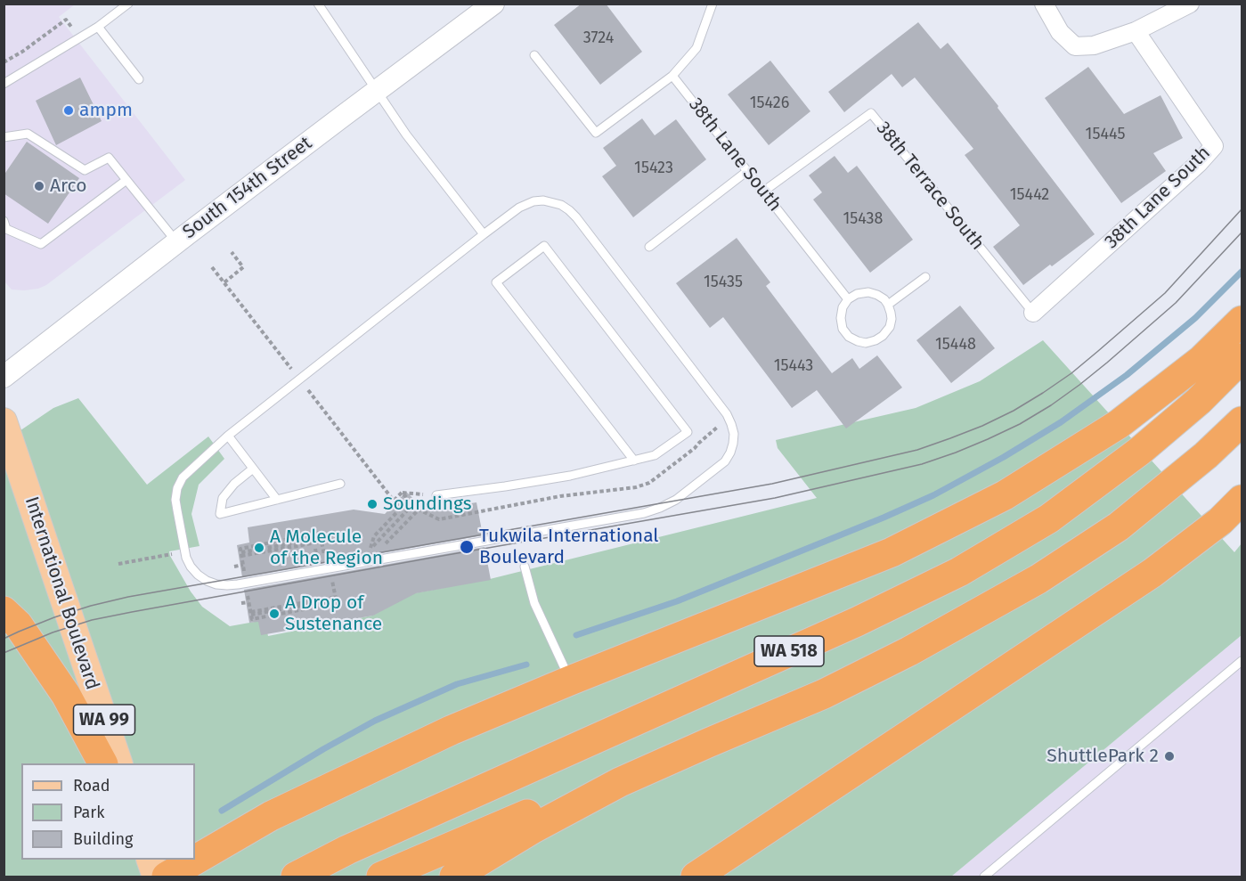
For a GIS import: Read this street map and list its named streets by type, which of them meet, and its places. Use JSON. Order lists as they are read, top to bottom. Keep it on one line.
{"streets":{"highway":["WA 518"],"main road":["International Boulevard","WA 99"],"street":["38th Lane South","South 154th Street"],"lane":["38th Terrace South"]},"crossings":[["38th Lane South","38th Terrace South"]],"places":["ampm","Arco","Soundings","Tukwila International Boulevard","A Molecule of the Region","A Drop of Sustenance","ShuttlePark 2"],"house_numbers":["3724","15426","15445","15423","15442","15438","15435","15448","15443"],"legend":["Road","Park","Building"]}
